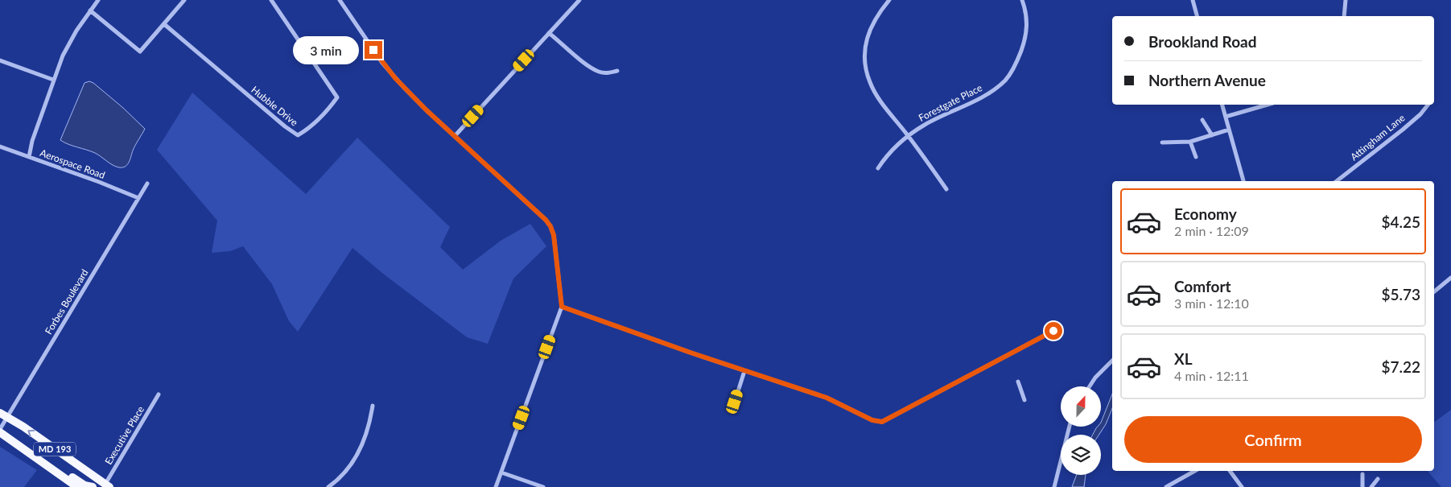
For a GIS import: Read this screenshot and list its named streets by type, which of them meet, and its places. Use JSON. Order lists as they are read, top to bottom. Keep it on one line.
{"streets":{"main road":["MD 193"],"street":["Forestgate Place","Hubble Drive","Attingham Lane","Aerospace Road","Forbes Boulevard","Executive Place"]},"crossings":[["Aerospace Road","Forbes Boulevard"],["Forbes Boulevard","MD 193"],["Executive Place","MD 193"]],"north":"top","page":{"banner":["Brookland Road","Northern Avenue"],"bubble":"3 min","list":[{"name":"Economy","note":"2 min · 12:09","value":"$4.25"},{"name":"Comfort","note":"3 min · 12:10","value":"$5.73"},{"name":"XL","note":"4 min · 12:11","value":"$7.22"}],"buttons":"Confirm"}}
